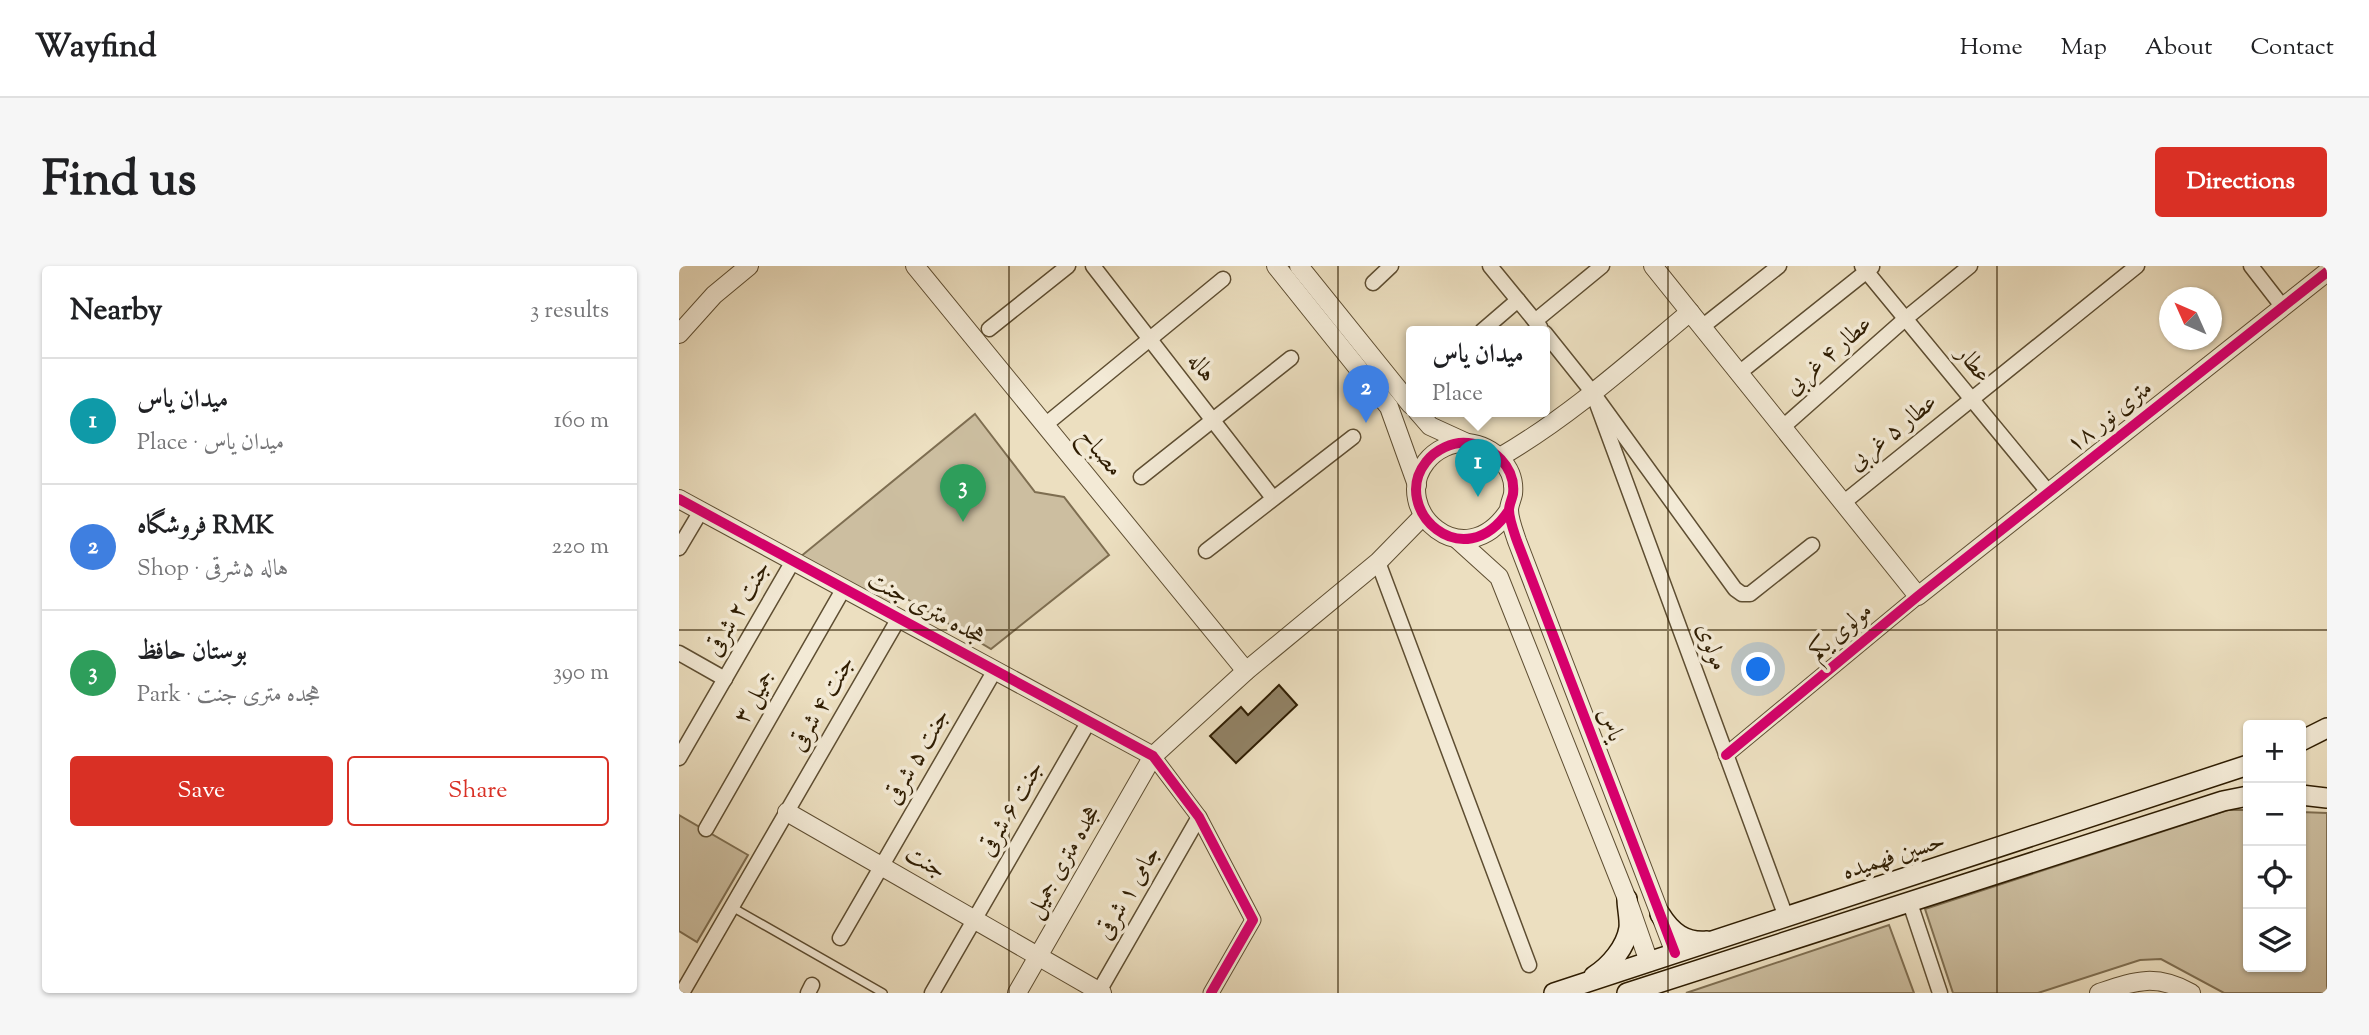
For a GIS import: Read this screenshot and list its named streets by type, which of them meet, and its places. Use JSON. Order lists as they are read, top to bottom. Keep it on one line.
{"streets":{"main road":["حسین فهمیده"],"street":["عطار ۴ غربی","عطار","هاله","۱۸ متری نور","عطار ۵ غربی","مصباح","جنت ۲ شرقی","هجده متری جنت","مولوی یکم","مولوی","جمیل ۳","جنت ۴ شرقی","یاس","جنت ۵ شرقی","جنت ۶ شرقی","هجده متری جمیل","جنت","جامی ۱ شرقی"]},"crossings":[["عطار ۴ غربی","عطار"],["عطار","۱۸ متری نور"],["عطار","عطار ۵ غربی"],["۱۸ متری نور","مولوی یکم"],["جنت ۲ شرقی","هجده متری جنت"],["هجده متری جنت","جمیل ۳"],["هجده متری جنت","جنت ۴ شرقی"],["هجده متری جنت","جنت ۵ شرقی"],["هجده متری جنت","جنت ۶ شرقی"],["هجده متری جنت","هجده متری جمیل"],["مولوی یکم","مولوی"],["مولوی","حسین فهمیده"],["جنت ۴ شرقی","جنت"],["یاس","حسین فهمیده"],["جنت ۵ شرقی","جنت"],["جنت ۶ شرقی","جنت"],["هجده متری جمیل","جنت"],["جنت","جامی ۱ شرقی"]],"north":"top left","page":{"header":"Wayfind","nav":["Home","Map","About","Contact"],"title":"Find us","buttons":["Directions",["Save","Share"]],"heading":["Nearby","3 results"],"popup":["میدان یاس","Place"],"list":[{"mark":"1","name":"میدان یاس","note":"Place · میدان یاس","value":"160 m"},{"mark":"2","name":"فروشگاه RMK","note":"Shop · هاله ۵شرقی","value":"220 m"},{"mark":"3","name":"بوستان حافظ","note":"Park · هجده متری جنت","value":"390 m"}],"pins":["2","1","3"],"map_buttons":["+","−"]}}
